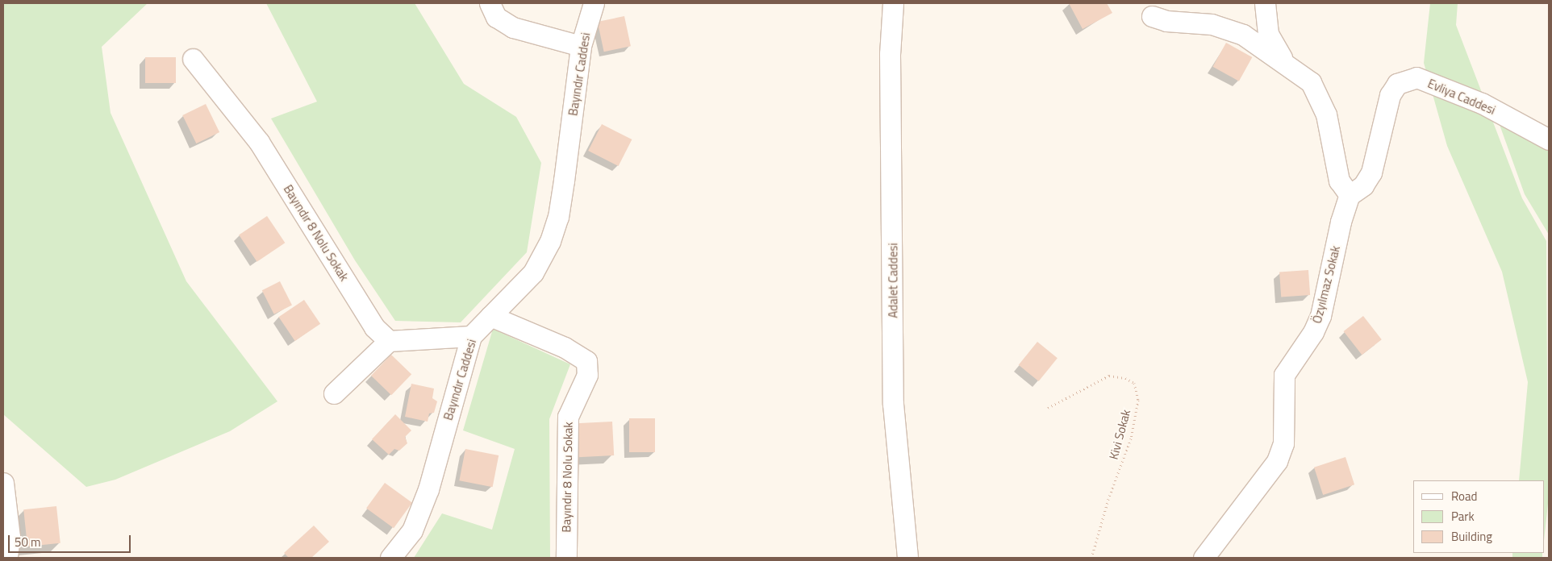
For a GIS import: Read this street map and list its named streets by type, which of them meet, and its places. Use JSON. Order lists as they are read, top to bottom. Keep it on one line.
{"streets":{"street":["Bayındır Caddesi","Evliya Caddesi","Bayındır 8 Nolu Sokak","Adalet Caddesi","Özyılmaz Sokak"],"path":["Kivi Sokak"]},"crossings":[["Bayındır Caddesi","Bayındır 8 Nolu Sokak"],["Evliya Caddesi","Özyılmaz Sokak"]],"legend":["Road","Park","Building"],"scale_bar":"50 m"}
